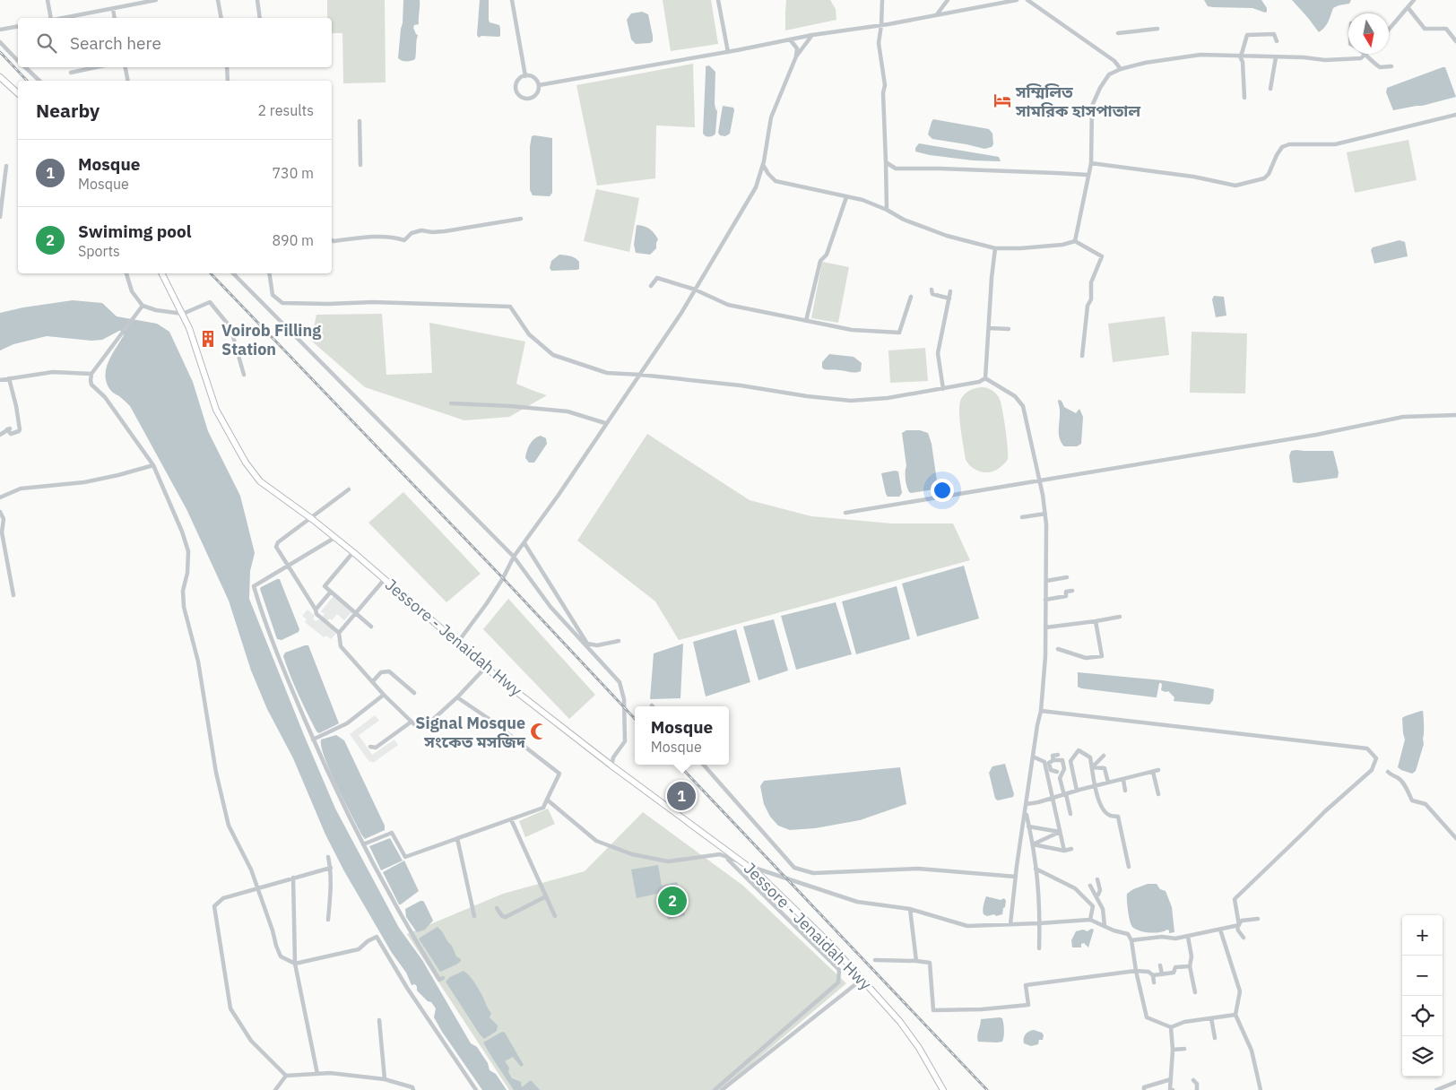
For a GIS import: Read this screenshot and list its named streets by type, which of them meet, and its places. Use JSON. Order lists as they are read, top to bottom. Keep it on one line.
{"streets":{"highway":["Jessore - Jenaidah Hwy"]},"places":{"hotel":["সম্মিলিত সামরিক হাসপাতাল"],"building":["Voirob Filling Station"],"mosque":["Signal Mosque সংকেত মসজিদ"]},"north":"bottom","page":{"search":"Search here","heading":["Nearby","2 results"],"list":[{"mark":"1","name":"Mosque","note":"Mosque","value":"730 m"},{"mark":"2","name":"Swimimg pool","note":"Sports","value":"890 m"}],"popup":["Mosque","Mosque"],"pins":["1","2"],"map_buttons":["+","−"]}}
